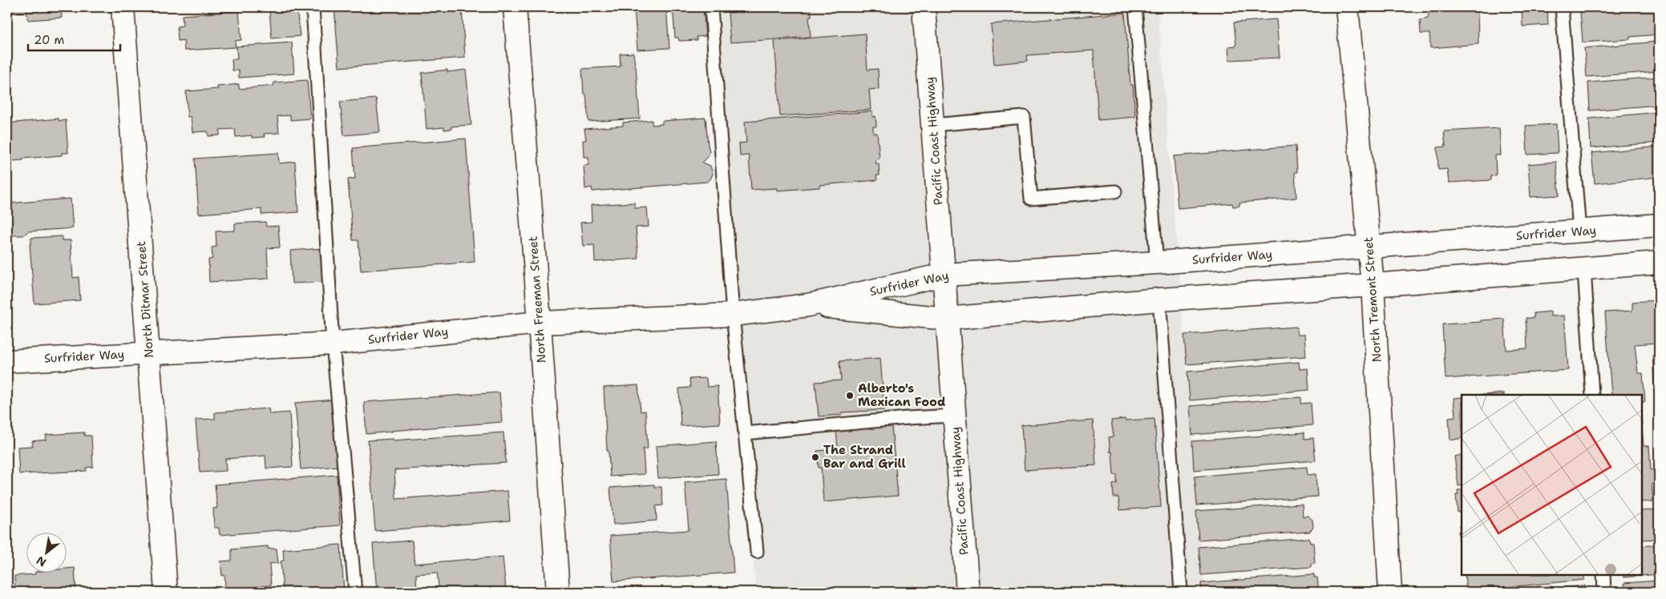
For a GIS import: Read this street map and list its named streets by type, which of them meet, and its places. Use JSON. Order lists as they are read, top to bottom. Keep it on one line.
{"streets":{"street":["Pacific Coast Highway","Surfrider Way","North Ditmar Street","North Freeman Street","North Tremont Street"]},"crossings":[["Pacific Coast Highway","Surfrider Way"],["Surfrider Way","North Ditmar Street"],["Surfrider Way","North Freeman Street"],["Surfrider Way","North Tremont Street"]],"places":["Alberto's Mexican Food","The Strand Bar and Grill"],"scale_bar":"20 m","north":"bottom left"}
